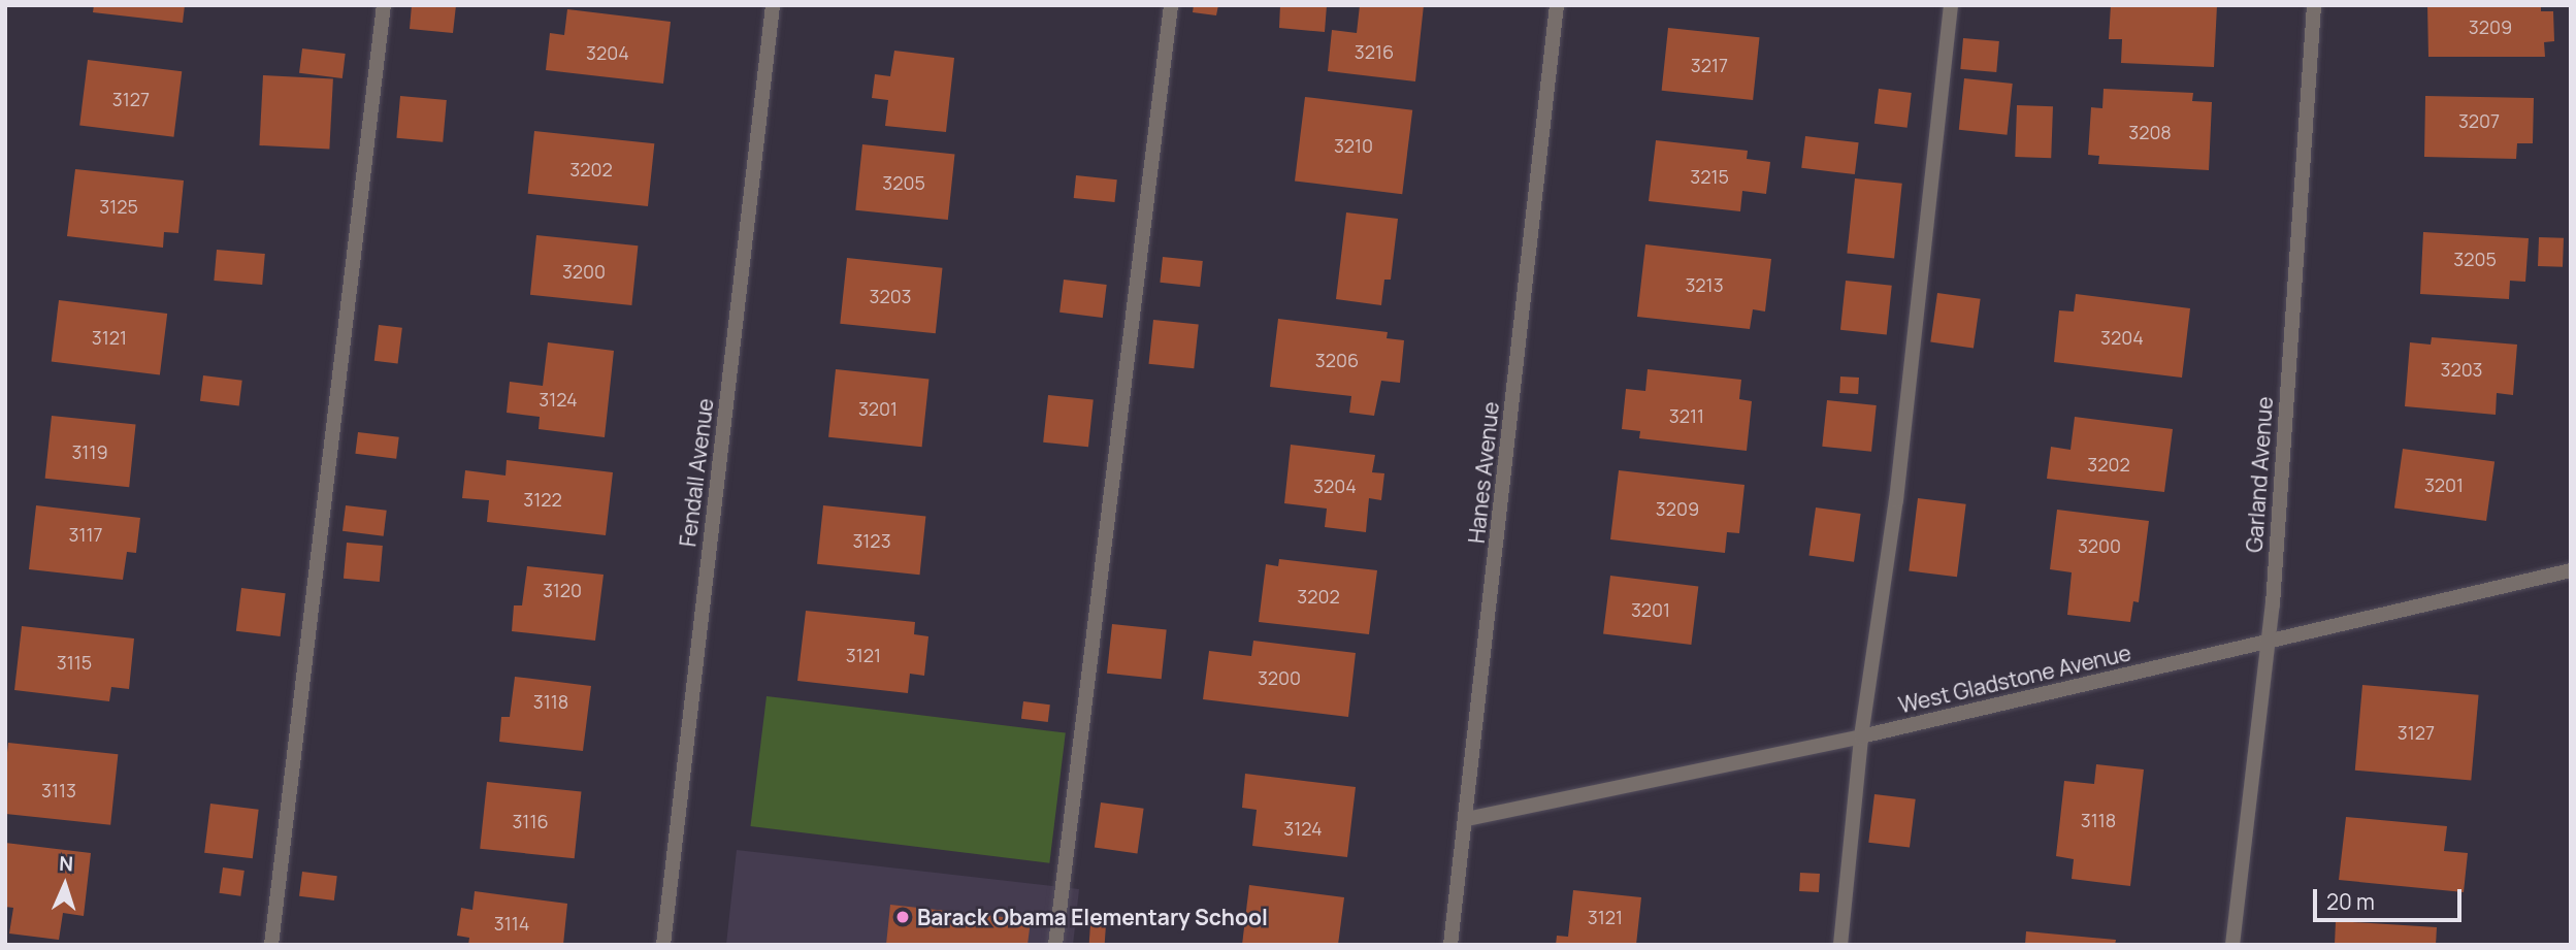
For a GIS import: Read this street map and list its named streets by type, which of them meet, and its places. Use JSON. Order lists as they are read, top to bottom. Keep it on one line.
{"streets":{"street":["Fendall Avenue","Hanes Avenue","Garland Avenue","West Gladstone Avenue"]},"crossings":[["Hanes Avenue","West Gladstone Avenue"],["Garland Avenue","West Gladstone Avenue"]],"places":["Barack Obama Elementary School"],"house_numbers":["3209","3216","3204","3217","3127","3207","3208","3210","3202","3215","3205","3125","3205","3200","3213","3203","3121","3204","3206","3203","3124","3201","3211","3119","3202","3201","3204","3122","3209","3117","3123","3200","3120","3202","3201","3121","3115","3200","3118","3127","3113","3118","3116","3124","3121","3114"],"scale_bar":"20 m","north":"top"}
